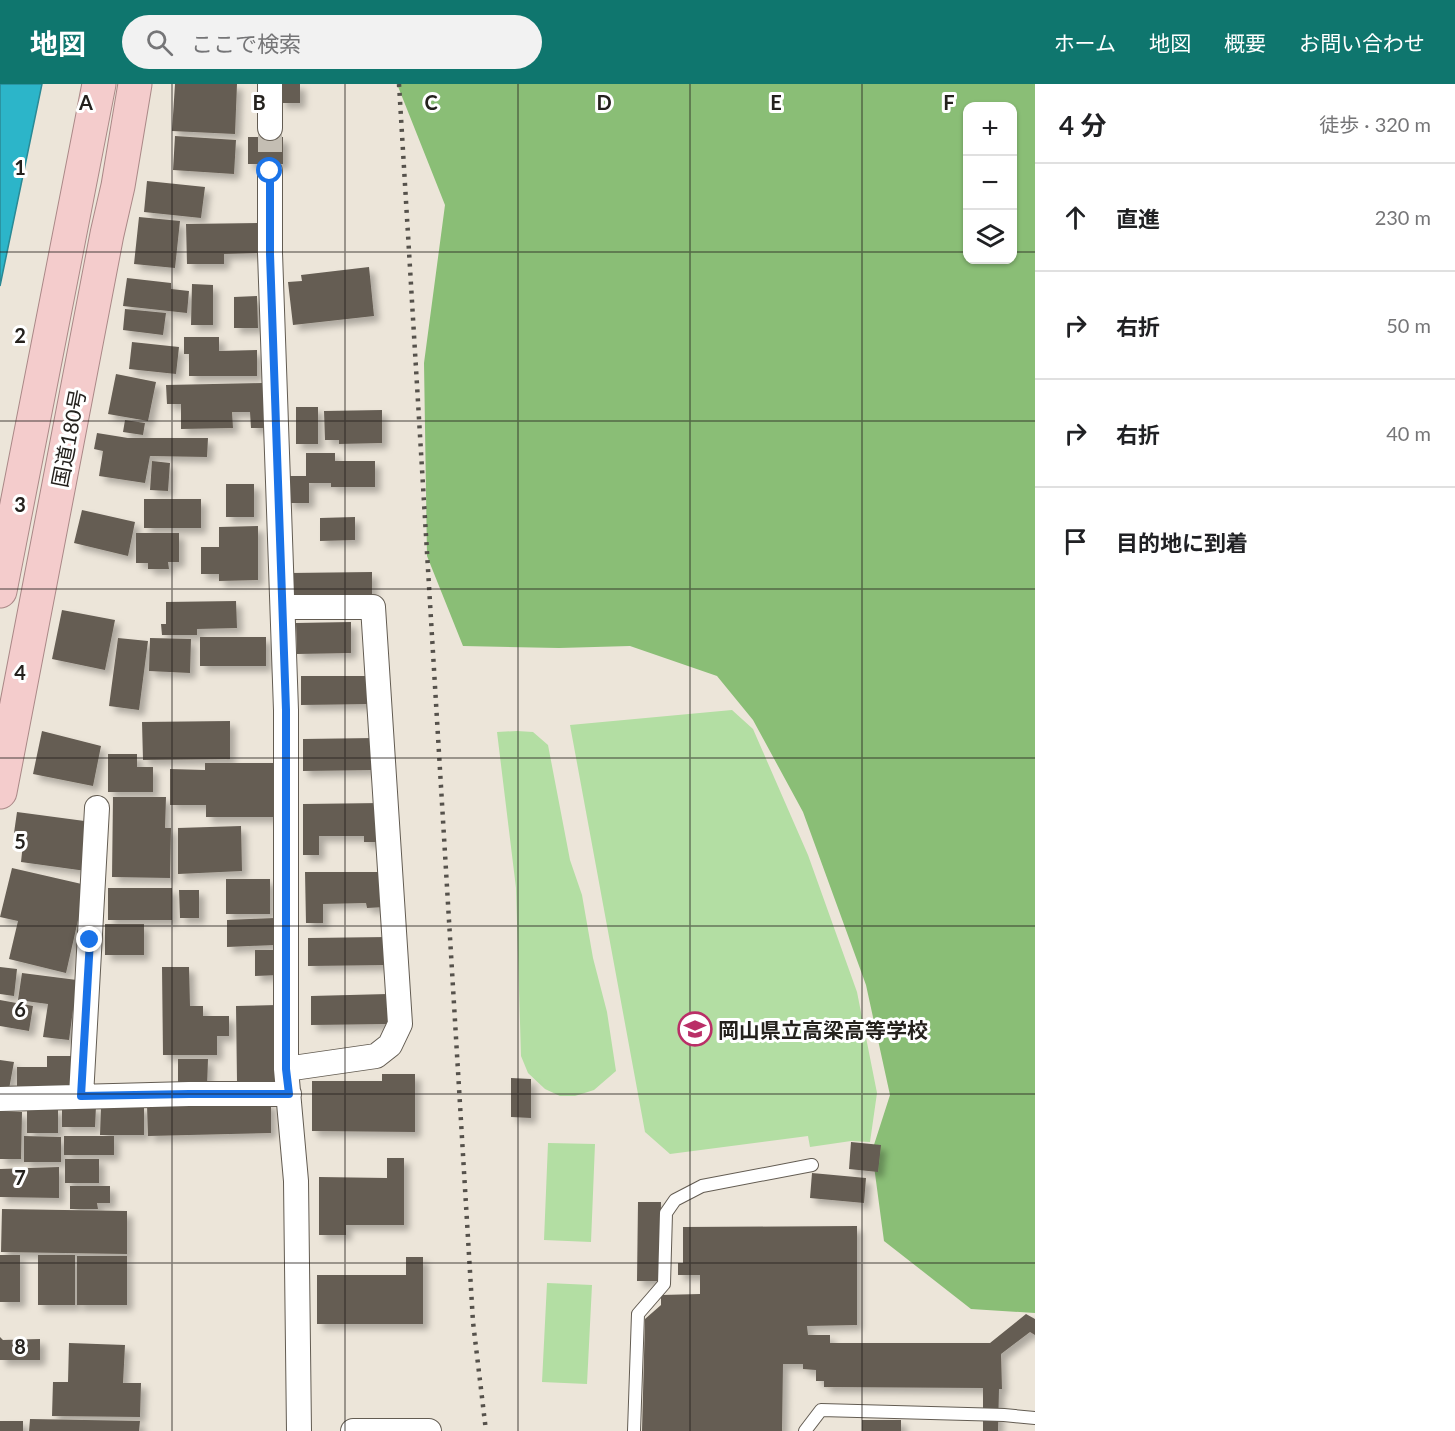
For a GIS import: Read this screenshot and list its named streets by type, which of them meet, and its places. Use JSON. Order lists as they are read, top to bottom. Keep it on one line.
{"streets":{"highway":["国道180号"]},"places":{"school or university":["岡山県立高梁高等学校"]},"page":{"header":"地図","search":"ここで検索","nav":["ホーム","地図","概要","お問い合わせ"],"heading":["4 分","徒歩 · 320 m"],"map_buttons":["+","−"],"list":[["直進","230 m"],["右折","50 m"],["右折","40 m"],"目的地に到着"]},"grid":{"columns":["A","B","C","D","E","F"],"rows":["1","2","3","4","5","6","7","8"]}}
